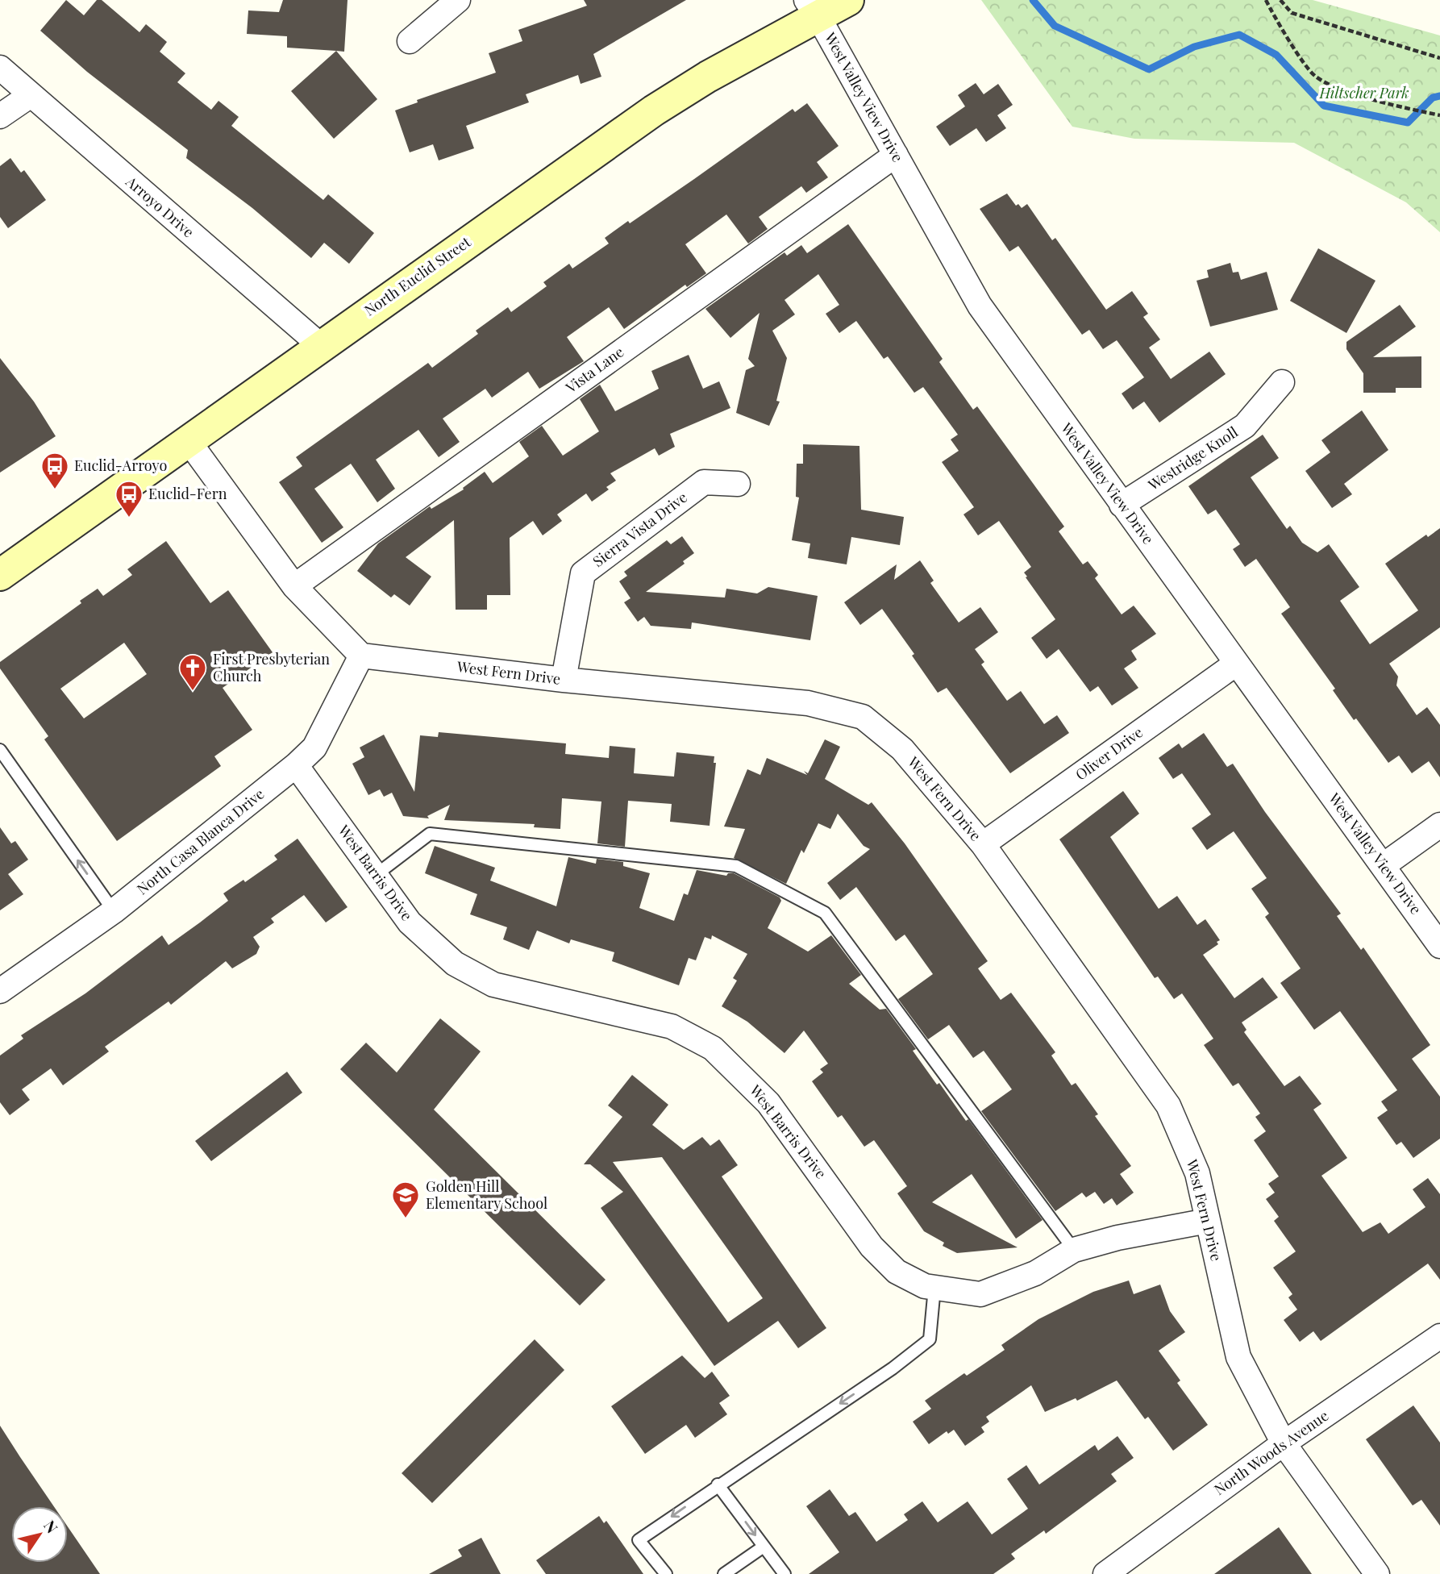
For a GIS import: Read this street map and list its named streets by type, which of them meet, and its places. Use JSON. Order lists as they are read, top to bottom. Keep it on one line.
{"streets":{"main road":["North Euclid Street"],"street":["West Valley View Drive","Arroyo Drive","Vista Lane","Westridge Knoll","Sierra Vista Drive","West Fern Drive","Oliver Drive","North Casa Blanca Drive","West Barris Drive","North Woods Avenue"]},"crossings":[["West Valley View Drive","North Euclid Street"],["West Valley View Drive","Vista Lane"],["West Valley View Drive","Westridge Knoll"],["West Valley View Drive","Oliver Drive"],["Arroyo Drive","North Euclid Street"],["Sierra Vista Drive","West Fern Drive"],["West Fern Drive","Oliver Drive"],["West Fern Drive","North Casa Blanca Drive"],["West Fern Drive","West Barris Drive"],["West Fern Drive","North Woods Avenue"],["North Casa Blanca Drive","West Barris Drive"]],"parks":["Hiltscher Park"],"places":{"bus stop":["Euclid-Arroyo","Euclid-Fern"],"church":["First Presbyterian Church"],"school or university":["Golden Hill Elementary School"]},"north":"top right"}
